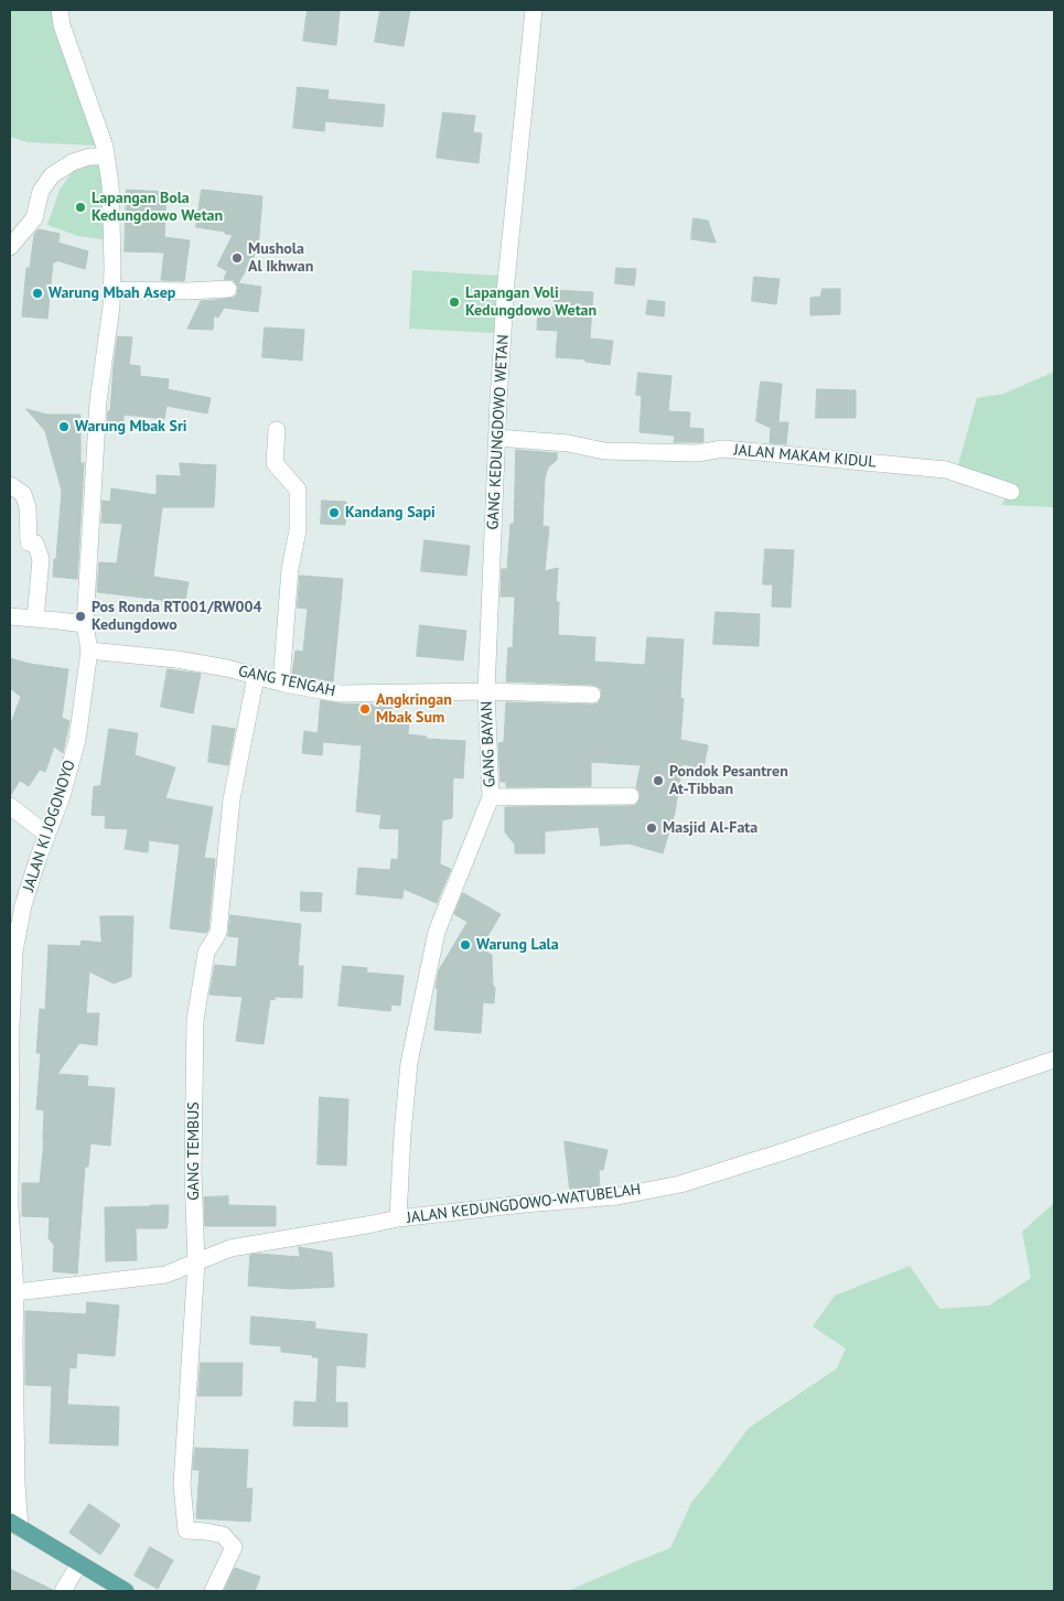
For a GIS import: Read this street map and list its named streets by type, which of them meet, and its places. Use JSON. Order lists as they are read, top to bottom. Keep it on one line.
{"streets":{"street":["GANG KEDUNGDOWO WETAN","JALAN MAKAM KIDUL","GANG TENGAH","GANG BAYAN","JALAN KI JOGONOYO","GANG TEMBUS","JALAN KEDUNGDOWO-WATUBELAH"]},"crossings":[["GANG KEDUNGDOWO WETAN","JALAN MAKAM KIDUL"],["GANG KEDUNGDOWO WETAN","GANG TENGAH"],["GANG KEDUNGDOWO WETAN","GANG BAYAN"],["GANG TENGAH","GANG BAYAN"],["GANG TENGAH","JALAN KI JOGONOYO"],["GANG TENGAH","GANG TEMBUS"],["JALAN KI JOGONOYO","JALAN KEDUNGDOWO-WATUBELAH"],["GANG TEMBUS","JALAN KEDUNGDOWO-WATUBELAH"]],"places":["Lapangan Bola Kedungdowo Wetan","Mushola Al Ikhwan","Warung Mbah Asep","Lapangan Voli Kedungdowo Wetan","Warung Mbak Sri","Kandang Sapi","Pos Ronda RT001/RW004 Kedungdowo","Angkringan Mbak Sum","Pondok Pesantren At-Tibban","Masjid Al-Fata","Warung Lala"]}
